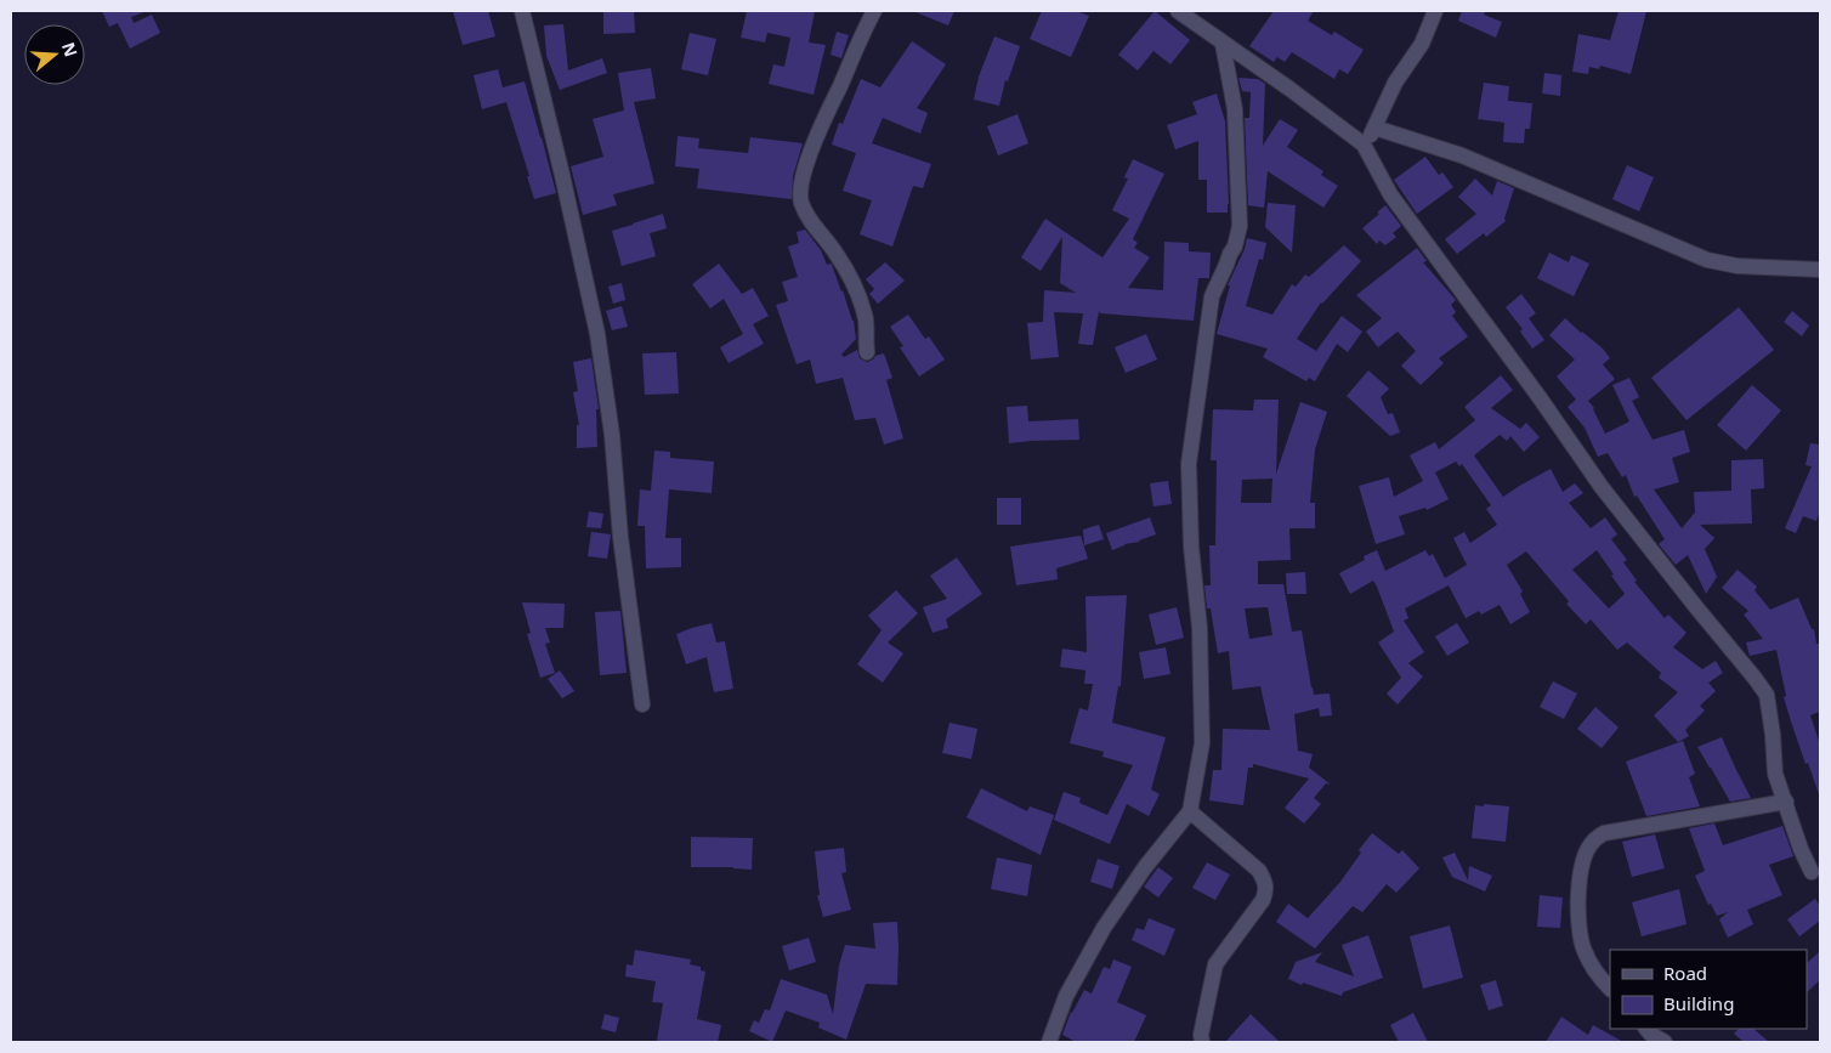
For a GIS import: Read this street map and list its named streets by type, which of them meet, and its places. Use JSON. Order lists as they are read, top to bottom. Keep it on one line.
{"legend":["Road","Building"],"north":"right"}
